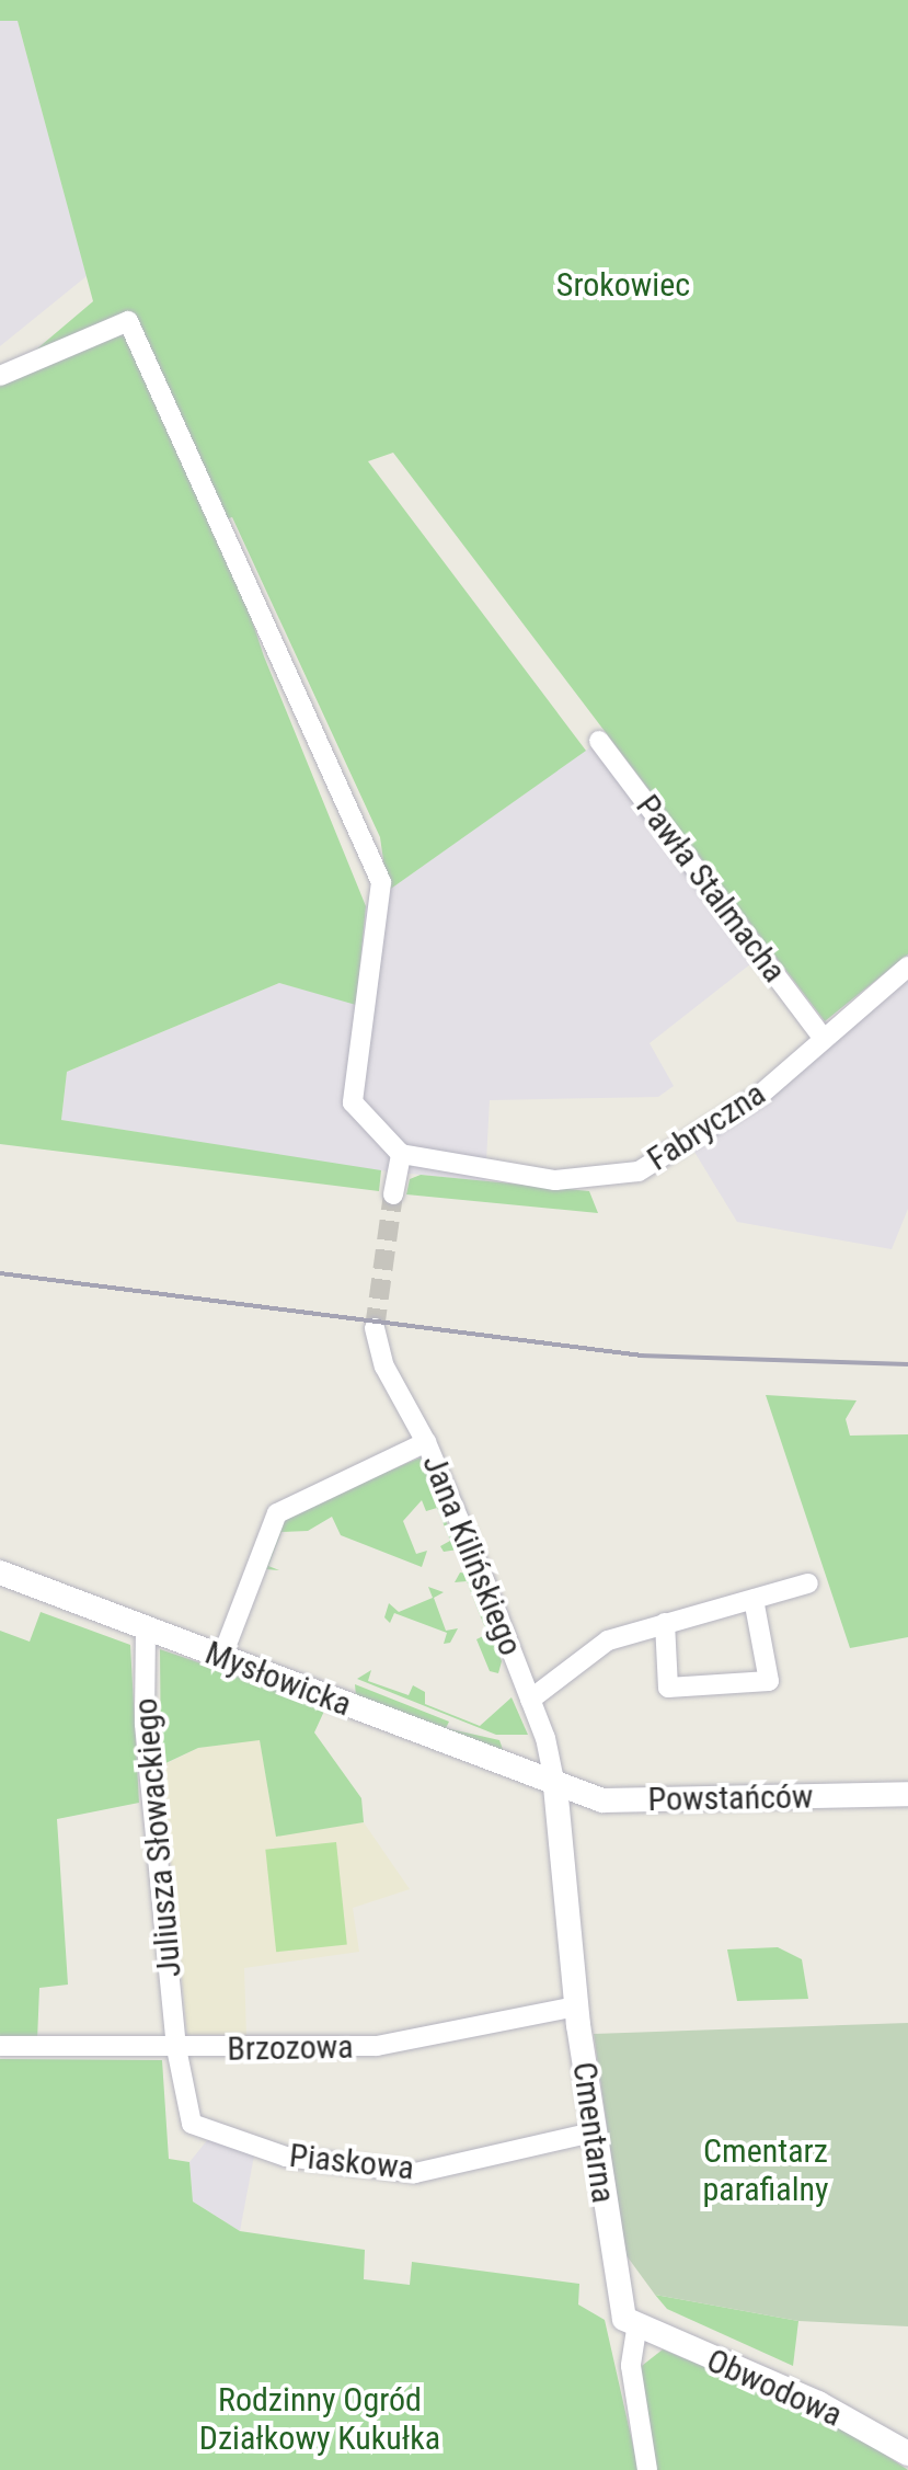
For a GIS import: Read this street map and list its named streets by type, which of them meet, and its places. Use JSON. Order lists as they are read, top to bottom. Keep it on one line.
{"streets":{"street":["Pawła Stalmacha","Fabryczna","Jana Kilińskiego","Mysłowicka","Powstańców","Juliusza Słowackiego","Brzozowa","Cmentarna","Piaskowa","Obwodowa"]},"crossings":[["Pawła Stalmacha","Fabryczna"],["Jana Kilińskiego","Mysłowicka"],["Jana Kilińskiego","Powstańców"],["Jana Kilińskiego","Cmentarna"],["Mysłowicka","Powstańców"],["Mysłowicka","Juliusza Słowackiego"],["Mysłowicka","Cmentarna"],["Powstańców","Cmentarna"],["Juliusza Słowackiego","Brzozowa"],["Juliusza Słowackiego","Piaskowa"],["Brzozowa","Cmentarna"],["Brzozowa","Piaskowa"],["Cmentarna","Piaskowa"],["Cmentarna","Obwodowa"]],"parks":["Srokowiec","Cmentarz parafialny","Rodzinny Ogród Działkowy Kukułka"]}
